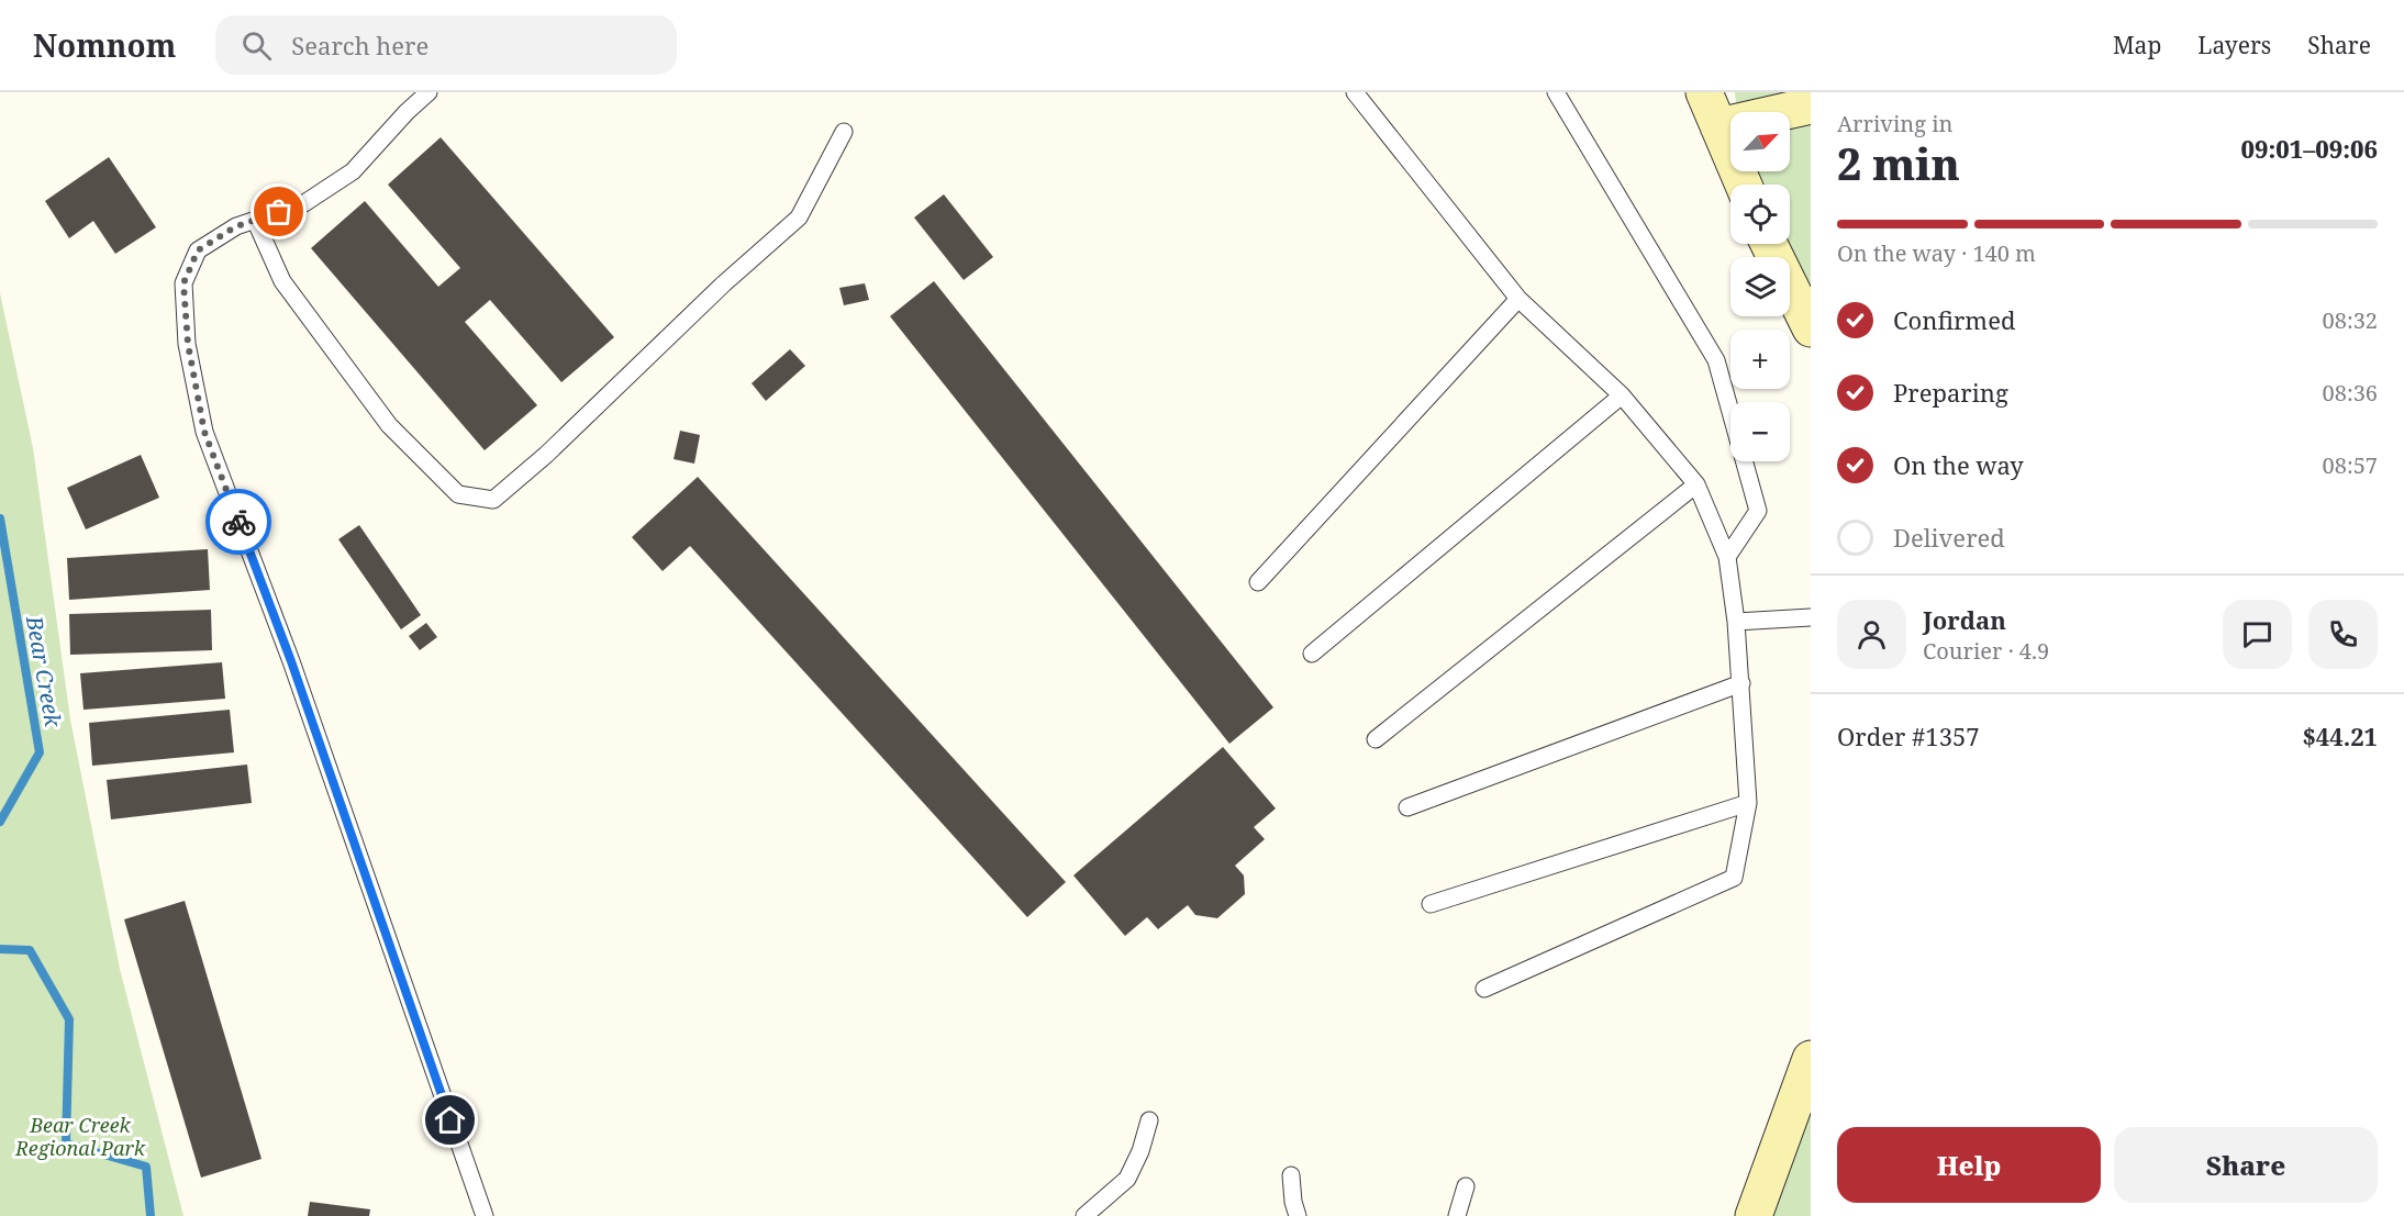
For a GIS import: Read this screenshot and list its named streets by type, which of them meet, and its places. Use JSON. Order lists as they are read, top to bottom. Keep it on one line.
{"water":["Bear Creek"],"parks":["Bear Creek Regional Park"],"north":"top right","page":{"header":"Nomnom","search":"Search here","nav":["Map","Layers","Share"],"heading":["2 min","Arriving in","09:01–09:06"],"panel":["Jordan","Courier · 4.9","Order #1357","$44.21"],"map_buttons":["+","−"],"bar":"On the way · 140 m","list":[["Confirmed","08:32"],["Preparing","08:36"],["On the way","08:57"],"Delivered"],"buttons":["Help","Share"]}}
